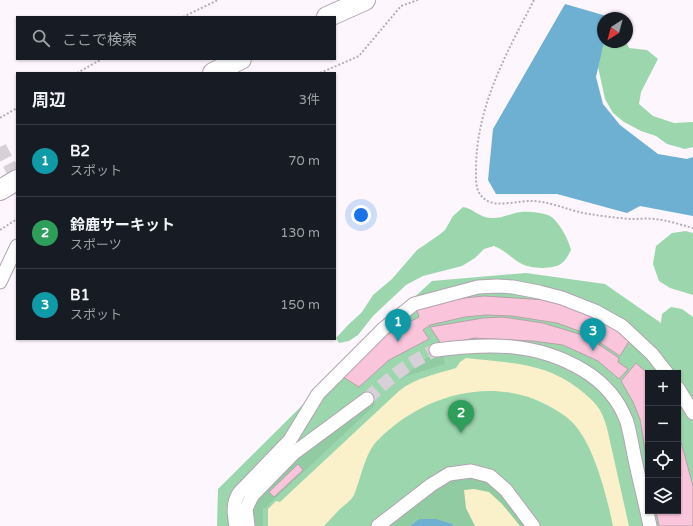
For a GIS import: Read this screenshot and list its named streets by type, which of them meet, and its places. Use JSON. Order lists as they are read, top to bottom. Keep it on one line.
{"north":"bottom left","page":{"search":"ここで検索","heading":["周辺","3件"],"list":[{"mark":"1","name":"B2","note":"スポット","value":"70 m"},{"mark":"2","name":"鈴鹿サーキット","note":"スポーツ","value":"130 m"},{"mark":"3","name":"B1","note":"スポット","value":"150 m"}],"pins":["1","3","2"],"map_buttons":["+","−"]}}
